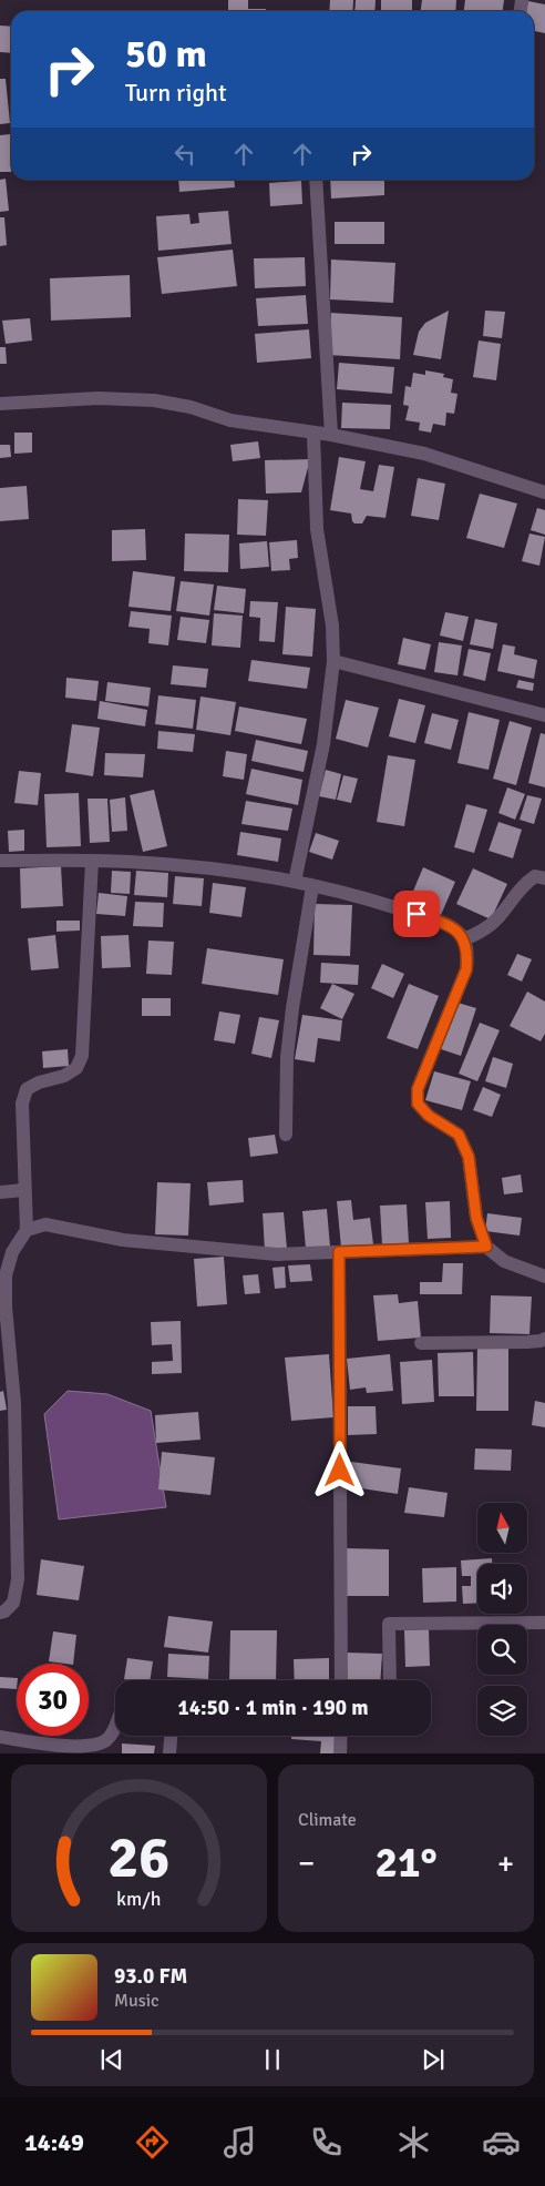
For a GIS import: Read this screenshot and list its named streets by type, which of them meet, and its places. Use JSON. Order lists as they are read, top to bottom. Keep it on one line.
{"north":"top","page":{"turn":["50 m","Turn right"],"limit":"30","trip":"14:50 · 1 min · 190 m","tile":"Climate","heat":["−","21°","+"],"song":["93.0 FM","Music"],"tabs":"14:49","gauge":["26","km/h"]}}
